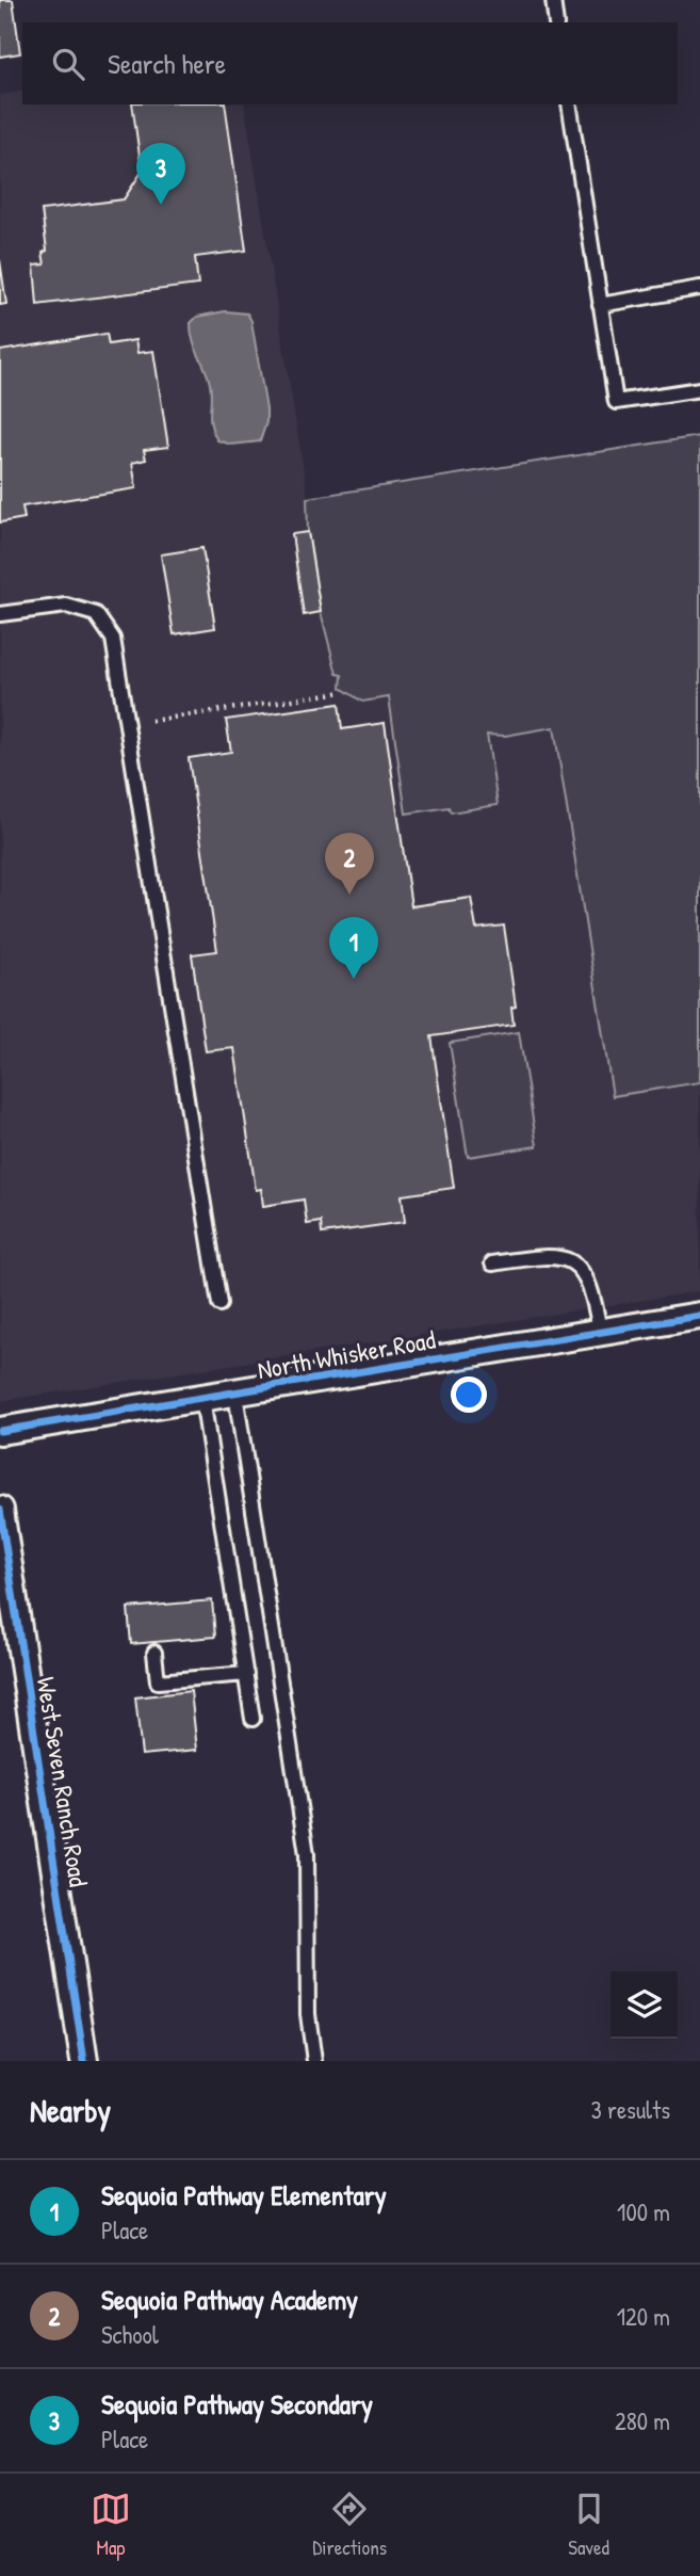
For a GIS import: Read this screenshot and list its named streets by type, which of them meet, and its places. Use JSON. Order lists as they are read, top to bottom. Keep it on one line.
{"streets":{"street":["North Whisker Road","West Seven Ranch Road"]},"page":{"search":"Search here","pins":["3","2","1"],"heading":["Nearby","3 results"],"list":[{"mark":"1","name":"Sequoia Pathway Elementary","note":"Place","value":"100 m"},{"mark":"2","name":"Sequoia Pathway Academy","note":"School","value":"120 m"},{"mark":"3","name":"Sequoia Pathway Secondary","note":"Place","value":"280 m"}],"nav":["Map","Directions","Saved"]}}
